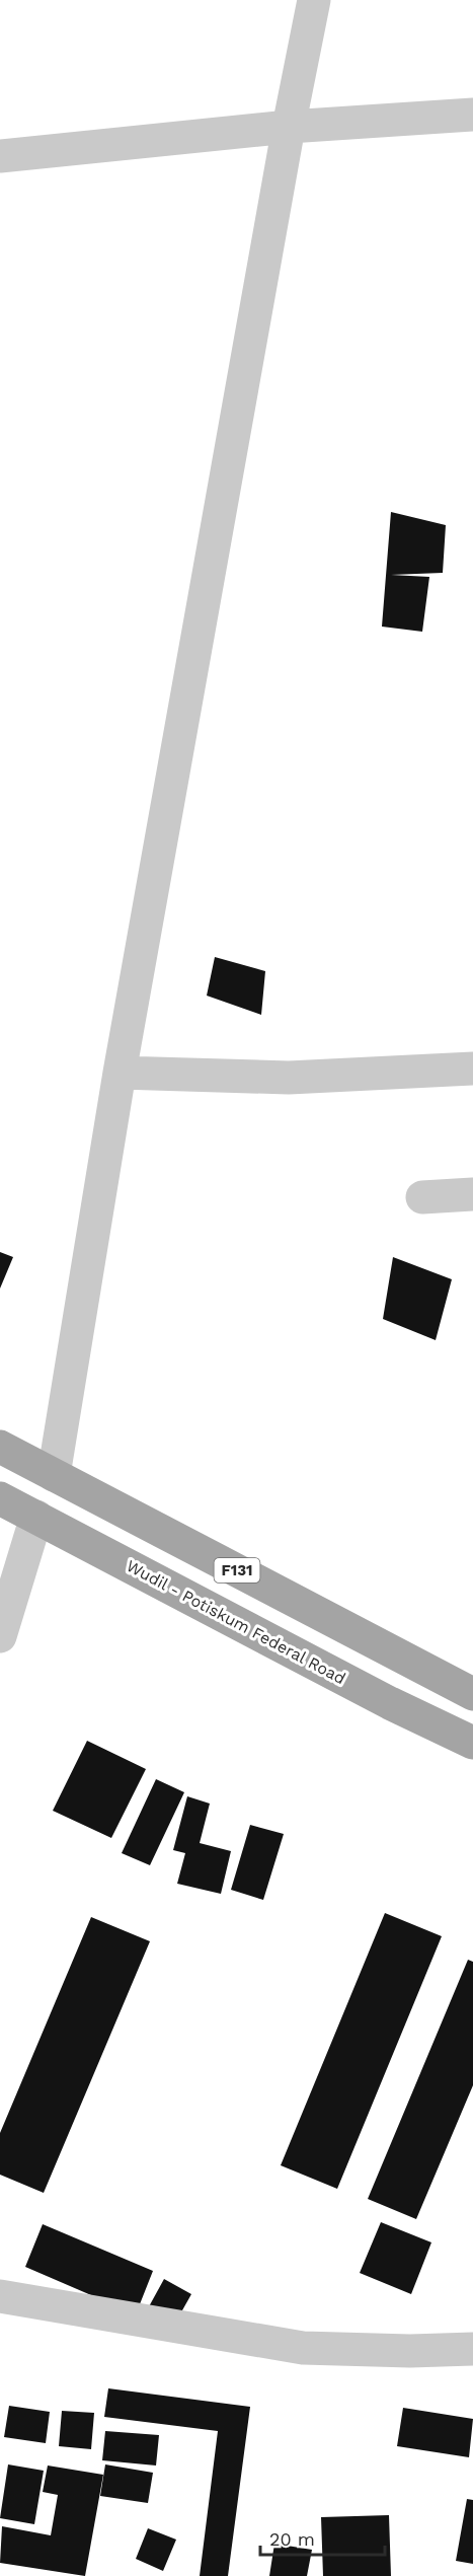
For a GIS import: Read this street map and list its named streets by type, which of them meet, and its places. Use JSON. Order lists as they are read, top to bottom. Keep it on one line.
{"streets":{"main road":["F131","Wudil - Potiskum Federal Road"]},"scale_bar":"20 m"}
